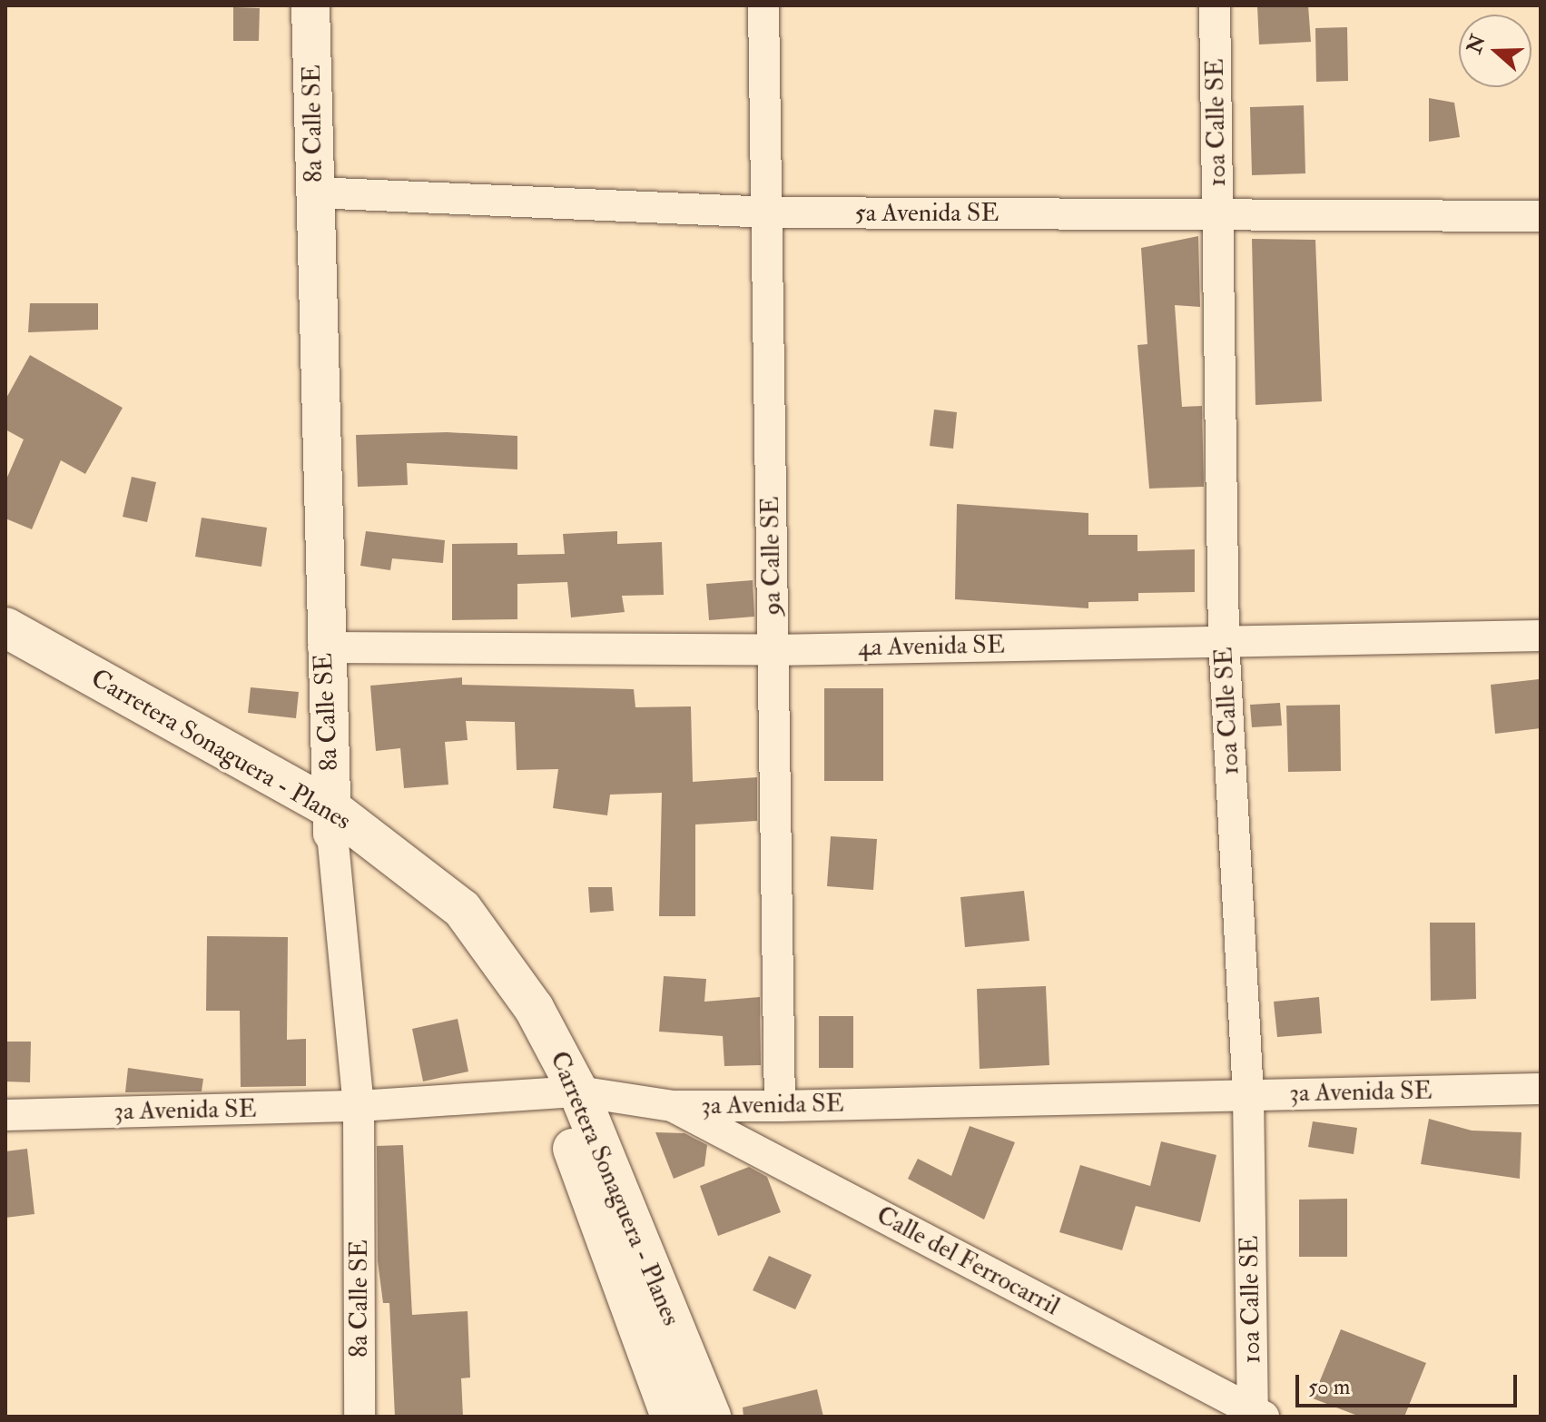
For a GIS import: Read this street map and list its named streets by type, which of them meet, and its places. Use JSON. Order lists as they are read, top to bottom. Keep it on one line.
{"streets":{"main road":["Carretera Sonaguera - Planes"],"street":["10a Calle SE","8a Calle SE","5a Avenida SE","9a Calle SE","4a Avenida SE","3a Avenida SE","Calle del Ferrocarril"]},"crossings":[["10a Calle SE","5a Avenida SE"],["10a Calle SE","4a Avenida SE"],["10a Calle SE","3a Avenida SE"],["10a Calle SE","Calle del Ferrocarril"],["8a Calle SE","5a Avenida SE"],["8a Calle SE","4a Avenida SE"],["8a Calle SE","Carretera Sonaguera - Planes"],["8a Calle SE","3a Avenida SE"],["5a Avenida SE","9a Calle SE"],["9a Calle SE","4a Avenida SE"],["9a Calle SE","3a Avenida SE"],["Carretera Sonaguera - Planes","3a Avenida SE"],["3a Avenida SE","Calle del Ferrocarril"]],"scale_bar":"50 m","north":"left"}
